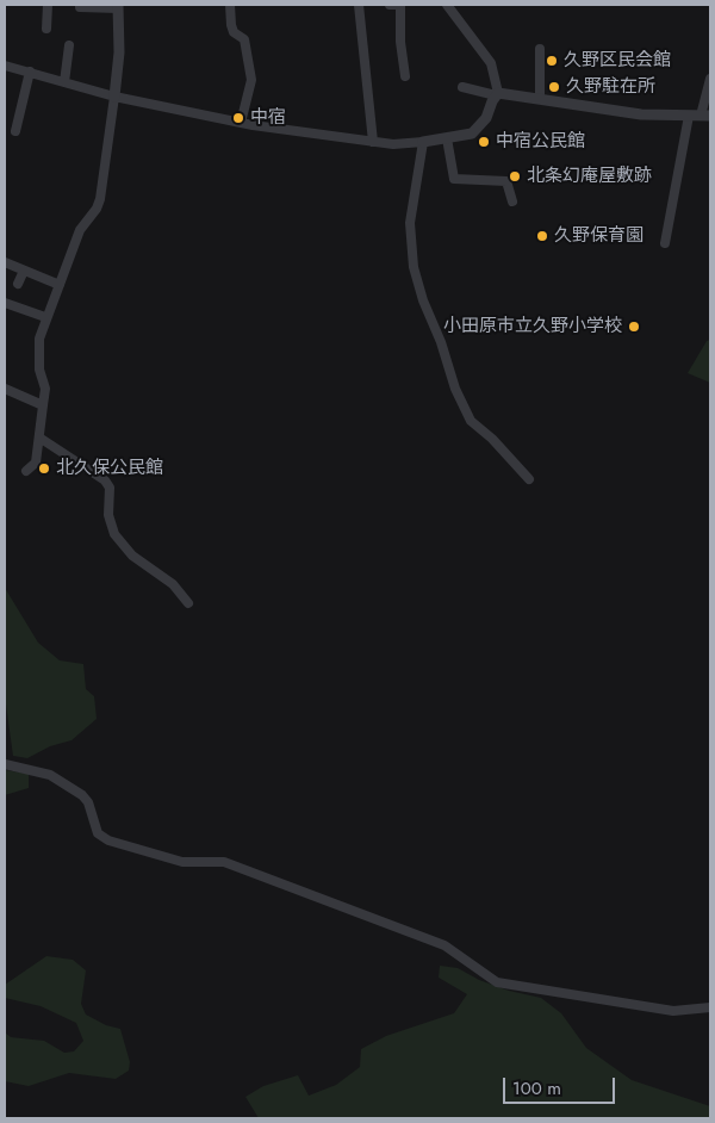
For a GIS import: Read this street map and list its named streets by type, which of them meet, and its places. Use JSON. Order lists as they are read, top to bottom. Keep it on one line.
{"places":["久野区民会館","久野駐在所","中宿","中宿公民館","北条幻庵屋敷跡","久野保育園","小田原市立久野小学校","北久保公民館"],"scale_bar":"100 m"}
